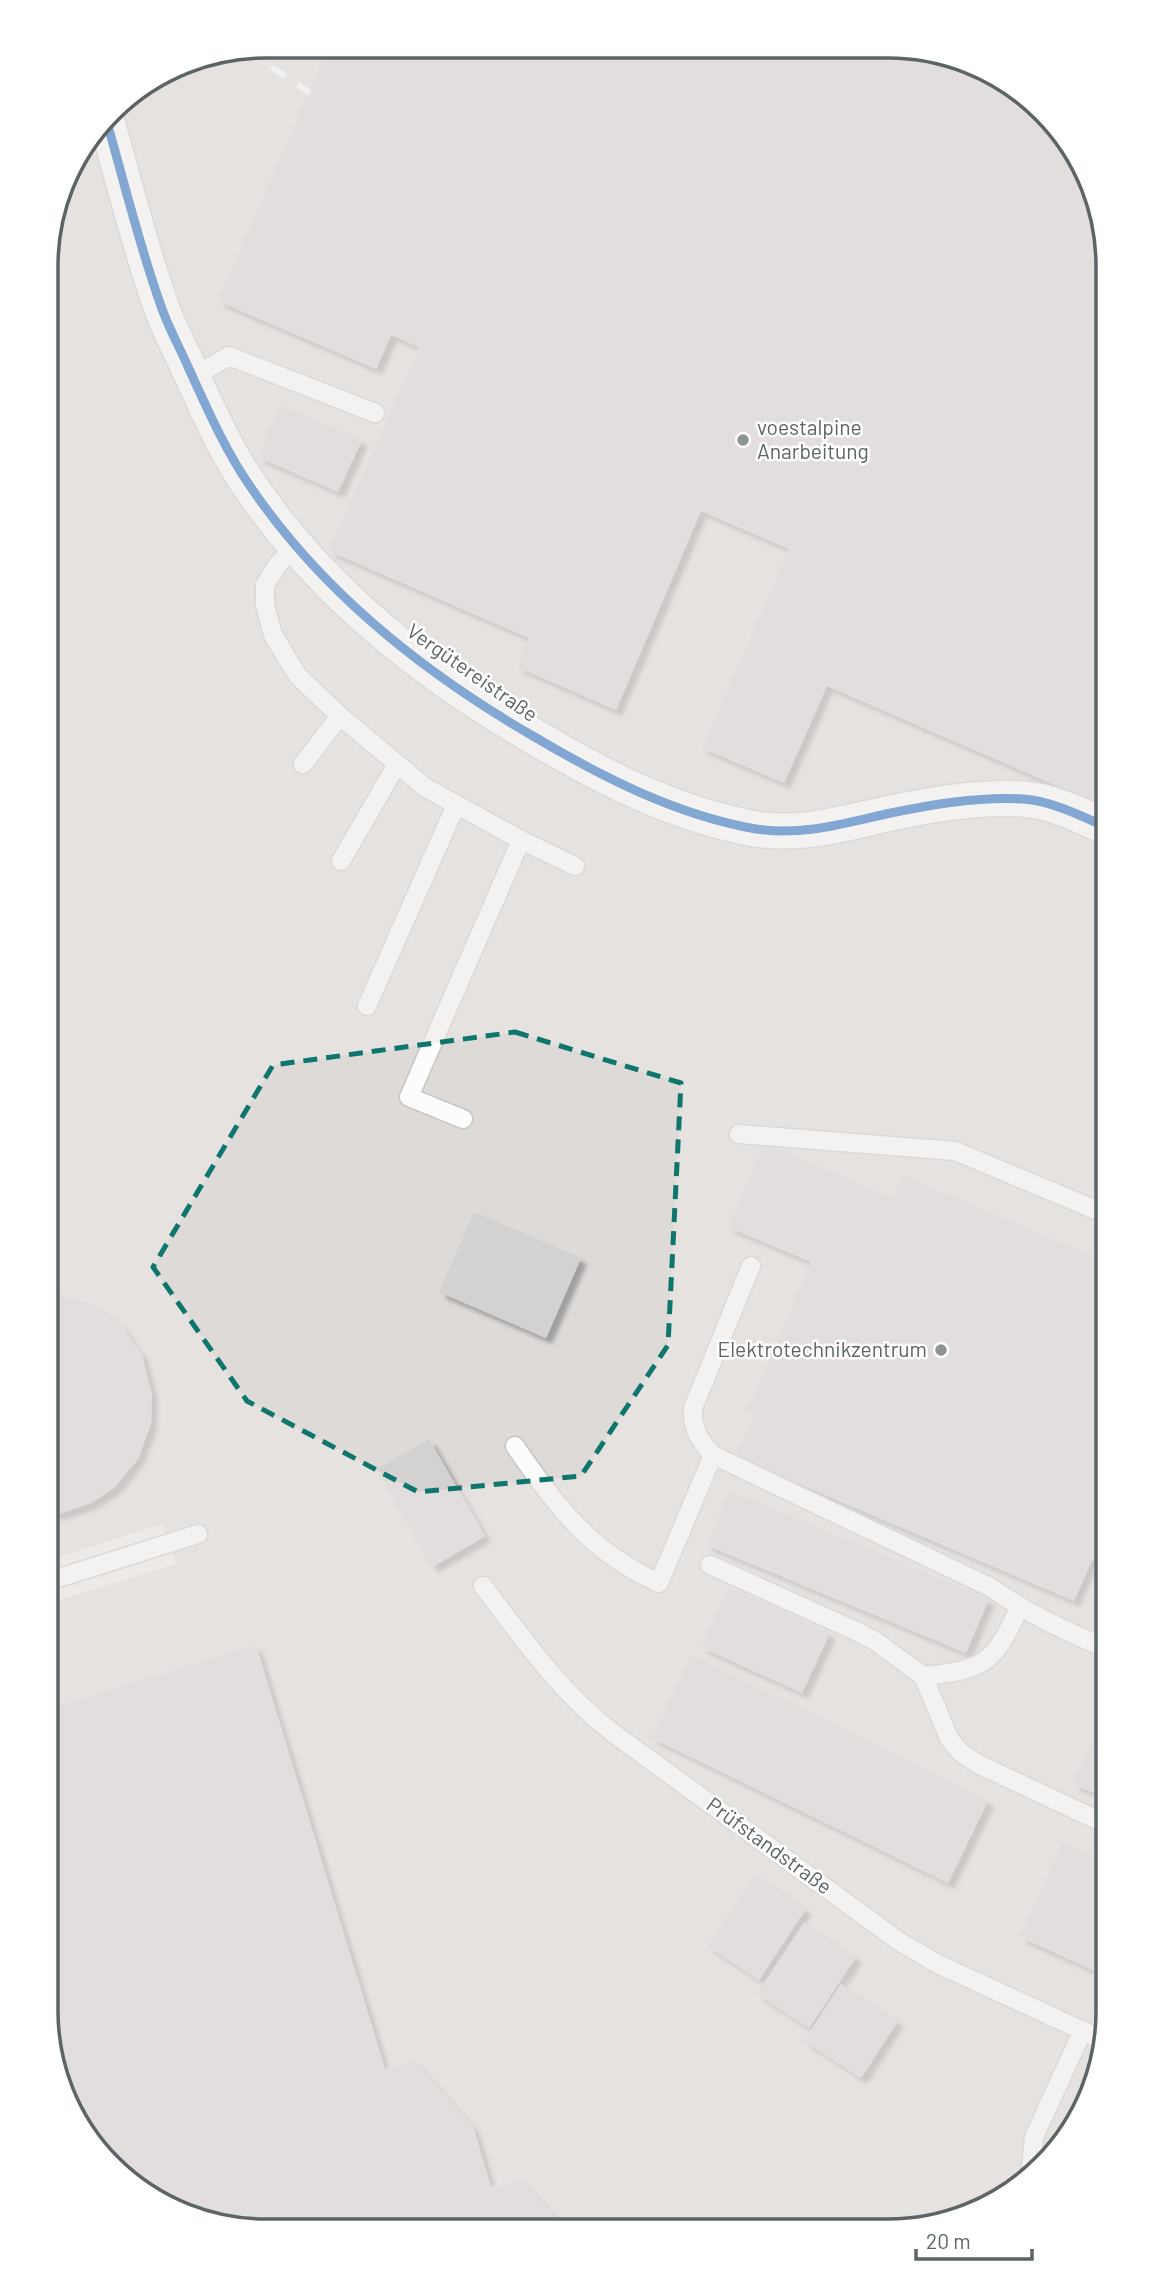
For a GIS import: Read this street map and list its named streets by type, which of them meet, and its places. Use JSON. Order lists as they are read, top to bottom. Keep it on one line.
{"streets":{"street":["Vergütereistraße"],"lane":["Prüfstandstraße"]},"places":["voestalpine Anarbeitung","Elektrotechnikzentrum"],"scale_bar":"20 m"}
